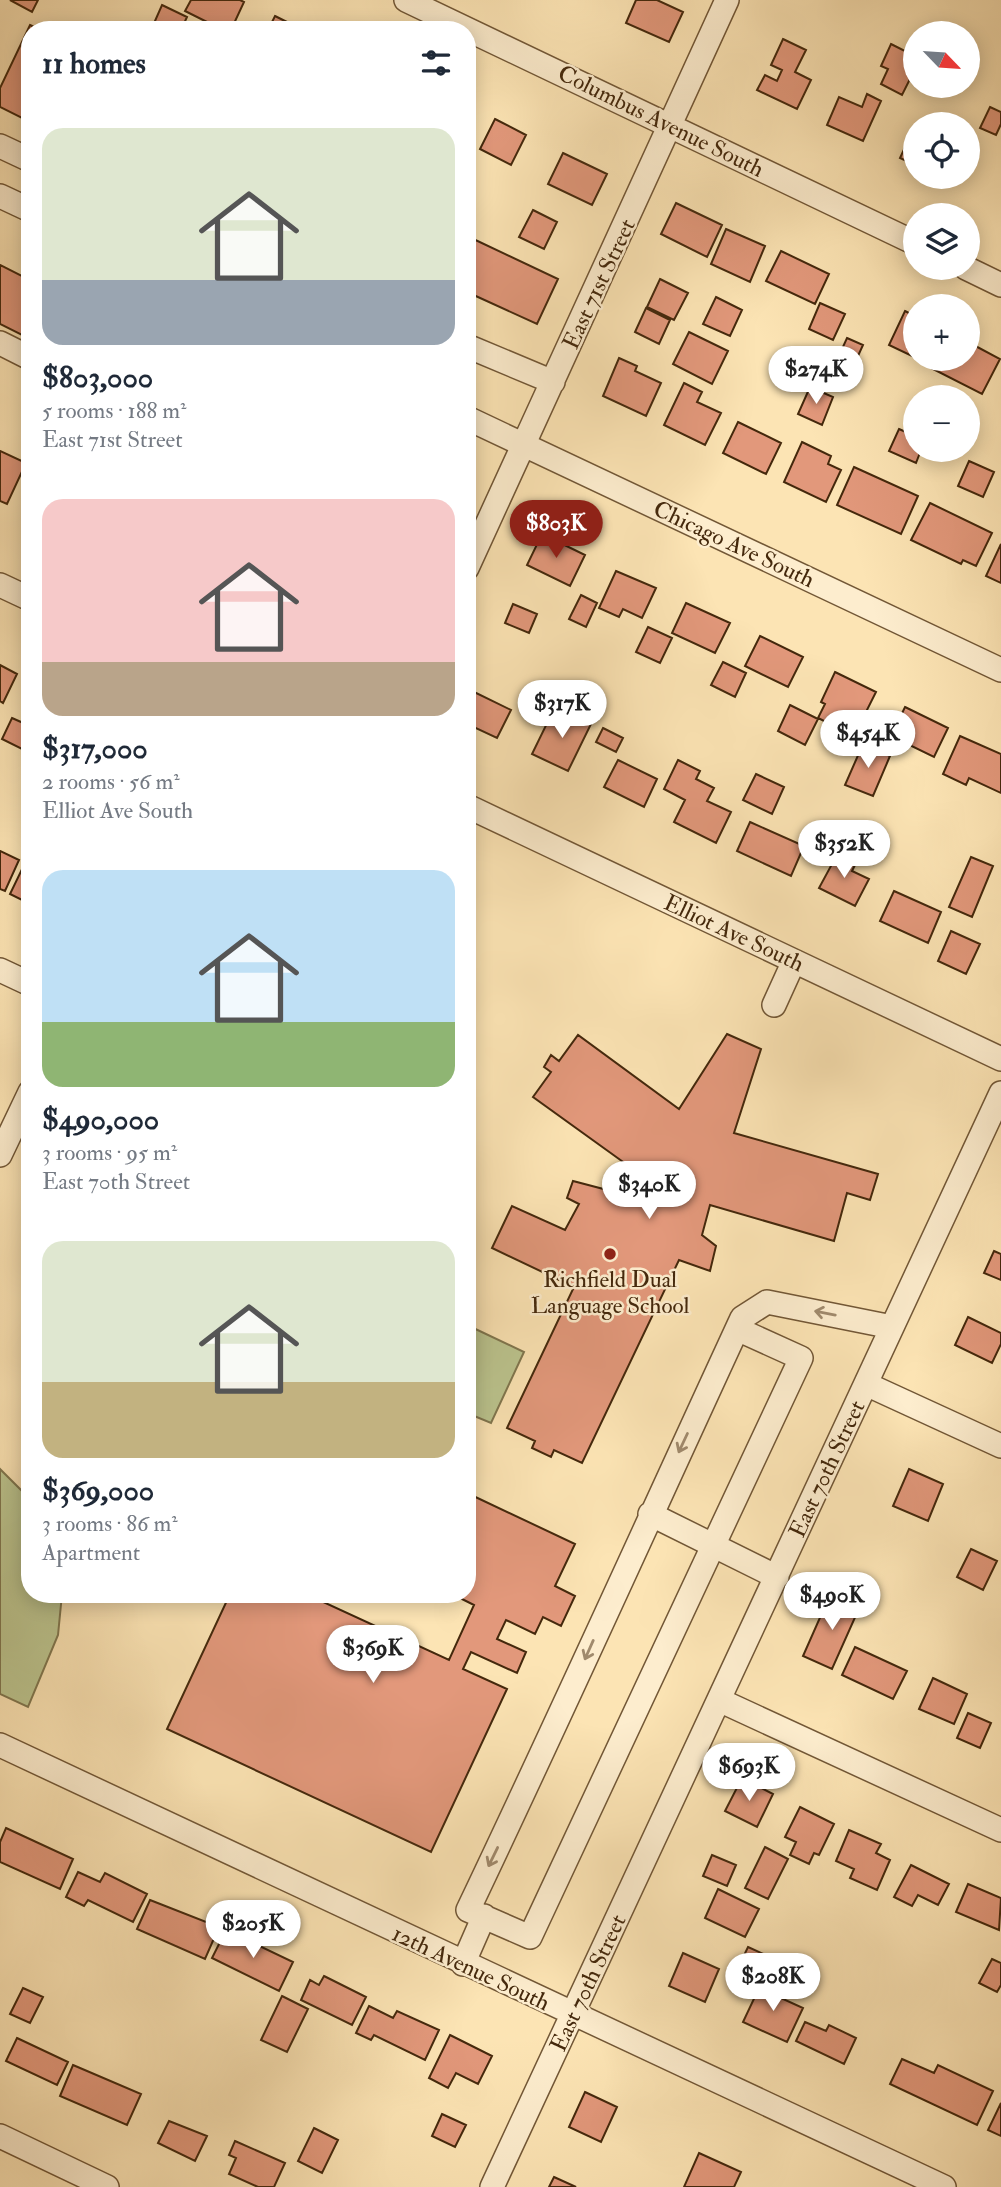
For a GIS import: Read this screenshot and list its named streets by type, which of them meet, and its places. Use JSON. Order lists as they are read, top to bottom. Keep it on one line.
{"streets":{"street":["Columbus Avenue South","East 71st Street","Chicago Ave South","Elliot Ave South","East 70th Street","12th Avenue South"]},"crossings":[["Columbus Avenue South","East 71st Street"],["East 71st Street","Chicago Ave South"],["East 70th Street","12th Avenue South"]],"places":["Richfield Dual Language School"],"north":"bottom right","page":{"map_buttons":["+","−"],"heading":"11 homes","list":[{"name":"$803,000","note":"5 rooms · 188 m² · East 71st Street"},{"name":"$317,000","note":"2 rooms · 56 m² · Elliot Ave South"},{"name":"$490,000","note":"3 rooms · 95 m² · East 70th Street"},{"name":"$369,000","note":"3 rooms · 86 m² · Apartment"}],"price":["$274K","$803K","$317K","$454K","$352K","$340K","$490K","$369K","$693K","$205K","$208K"]}}
